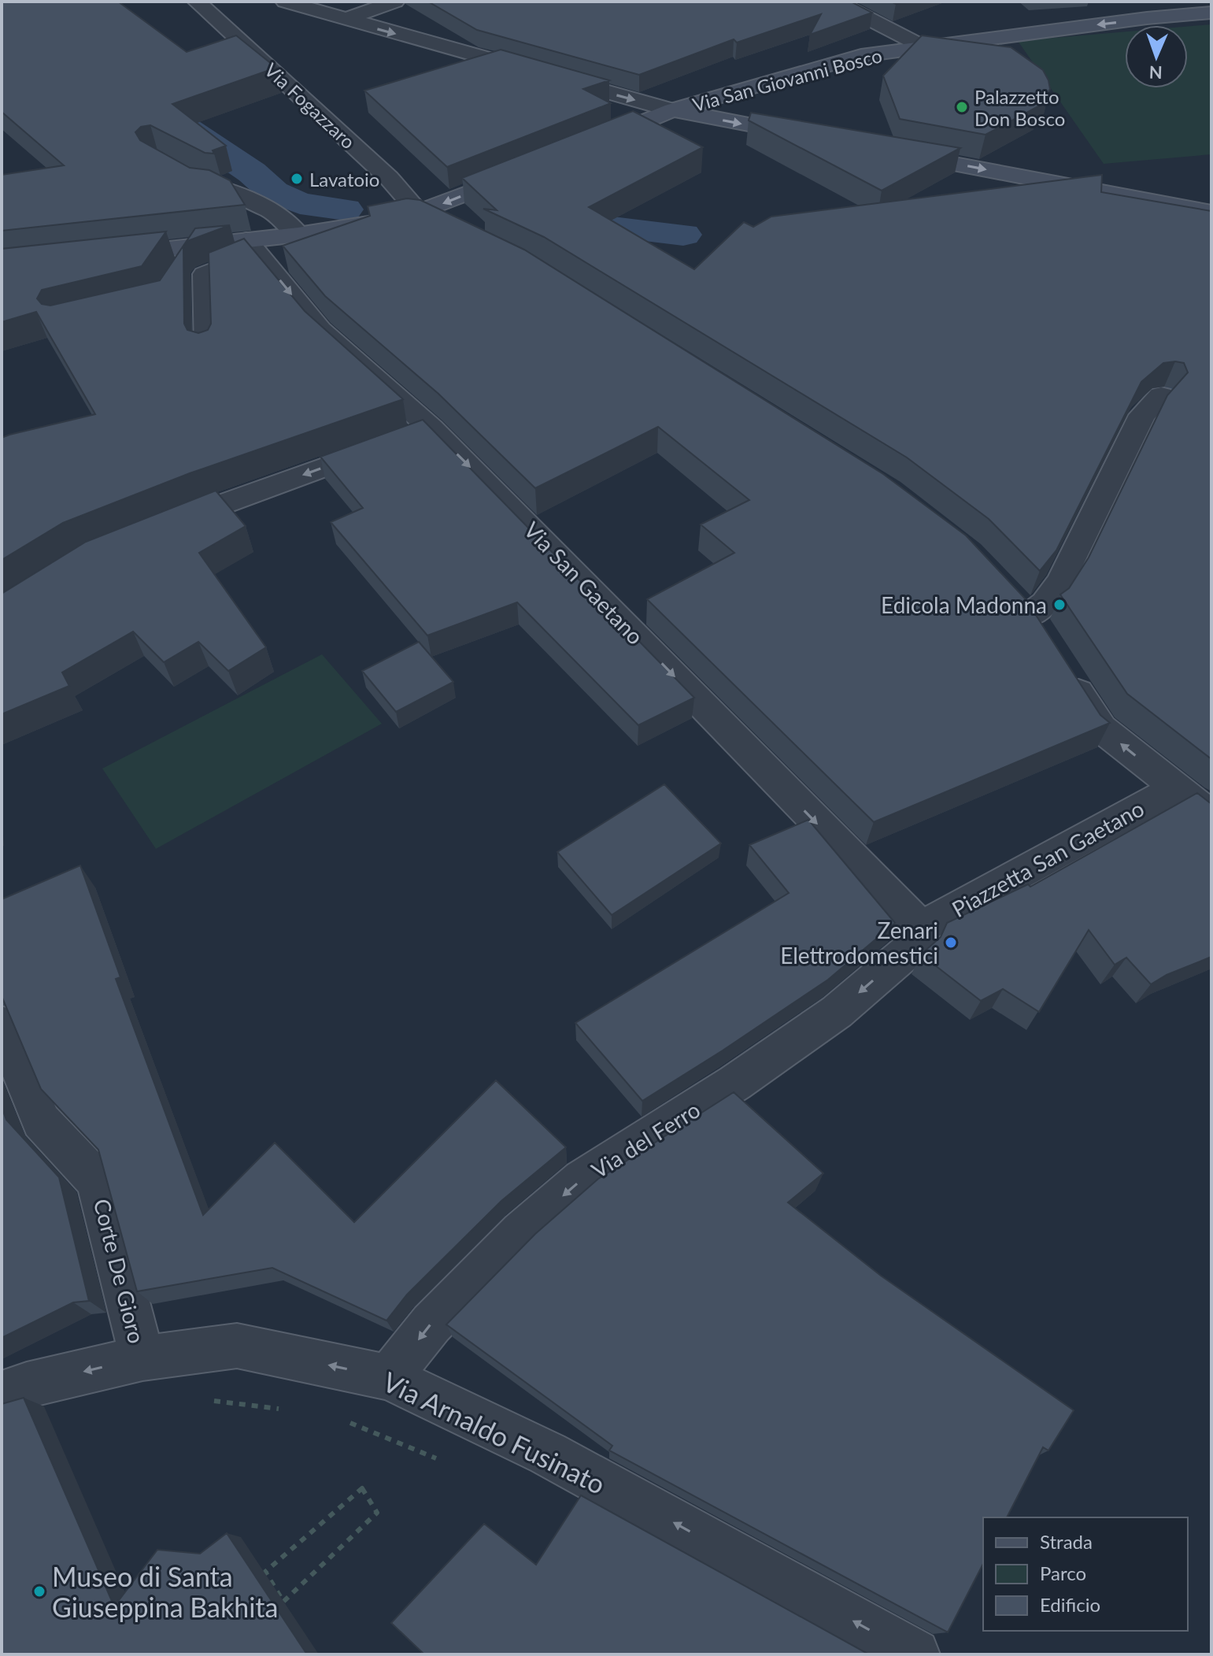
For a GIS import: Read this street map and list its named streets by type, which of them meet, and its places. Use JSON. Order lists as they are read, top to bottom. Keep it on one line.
{"streets":{"street":["Via San Giovanni Bosco","Via Fogazzaro","Via San Gaetano","Piazzetta San Gaetano","Via del Ferro","Corte De Gioro","Via Arnaldo Fusinato"]},"crossings":[["Via San Gaetano","Piazzetta San Gaetano"],["Via San Gaetano","Via del Ferro"],["Piazzetta San Gaetano","Via del Ferro"],["Via del Ferro","Via Arnaldo Fusinato"],["Corte De Gioro","Via Arnaldo Fusinato"]],"one_way":["Via San Gaetano","Via del Ferro","Via Arnaldo Fusinato"],"places":["Palazzetto Don Bosco","Lavatoio","Edicola Madonna","Zenari Elettrodomestici","Museo di Santa Giuseppina Bakhita"],"legend":["Strada","Parco","Edificio"],"north":"bottom"}
